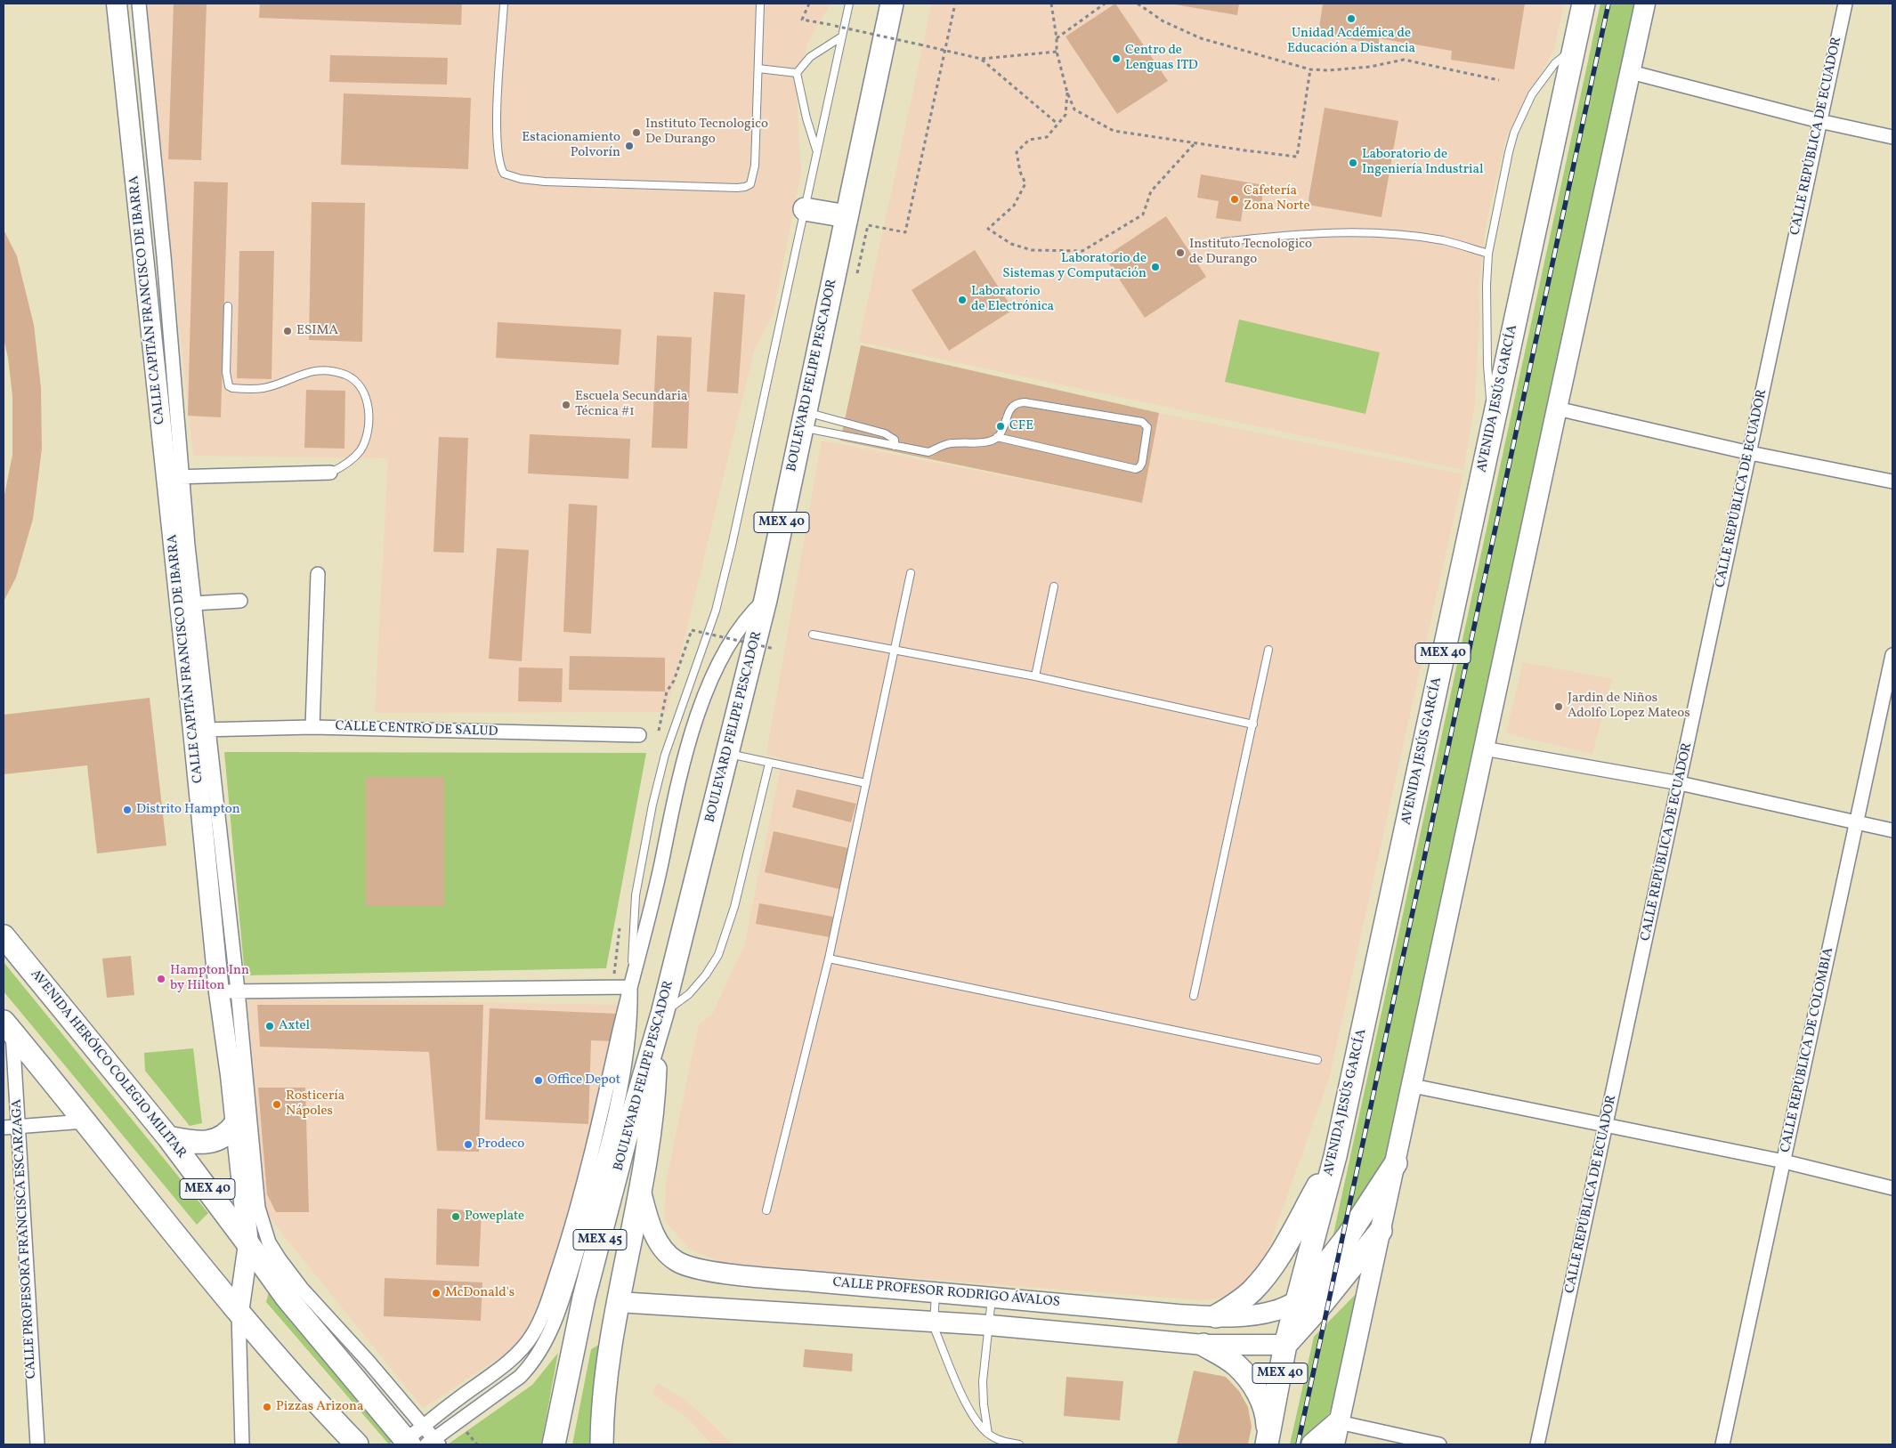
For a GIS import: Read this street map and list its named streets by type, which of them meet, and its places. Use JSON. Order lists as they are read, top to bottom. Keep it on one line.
{"streets":{"main road":["BOULEVARD FELIPE PESCADOR","AVENIDA JESÚS GARCÍA","MEX 40","AVENIDA HERÓICO COLEGIO MILITAR","MEX 45"],"street":["CALLE REPÚBLICA DE ECUADOR","CALLE CAPITÁN FRANCISCO DE IBARRA","CALLE CENTRO DE SALUD","CALLE REPÚBLICA DE COLOMBIA","CALLE PROFESORA FRANCISCA ESCARZAGA","CALLE PROFESOR RODRIGO ÁVALOS"]},"crossings":[["CALLE CAPITÁN FRANCISCO DE IBARRA","CALLE CENTRO DE SALUD"],["CALLE CAPITÁN FRANCISCO DE IBARRA","AVENIDA HERÓICO COLEGIO MILITAR"],["BOULEVARD FELIPE PESCADOR","MEX 40"],["AVENIDA JESÚS GARCÍA","CALLE PROFESOR RODRIGO ÁVALOS"],["MEX 40","CALLE PROFESOR RODRIGO ÁVALOS"]],"places":["Unidad Acdémica de Educación a Distancia","Centro de Lenguas ITD","Instituto Tecnologico De Durango","Estacionamiento Polvorín","Laboratorio de Ingeniería Industrial","Cafetería Zona Norte","Instituto Tecnologico de Durango","Laboratorio de Sistemas y Computación","Laboratorio de Electrónica","ESIMA","Escuela Secundaria Técnica #1","CFE","Jardin de Niños Adolfo Lopez Mateos","Distrito Hampton","Hampton Inn by Hilton","Axtel","Office Depot","Rosticería Nápoles","Prodeco","Poweplate","McDonald's","Pizzas Arizona"]}
